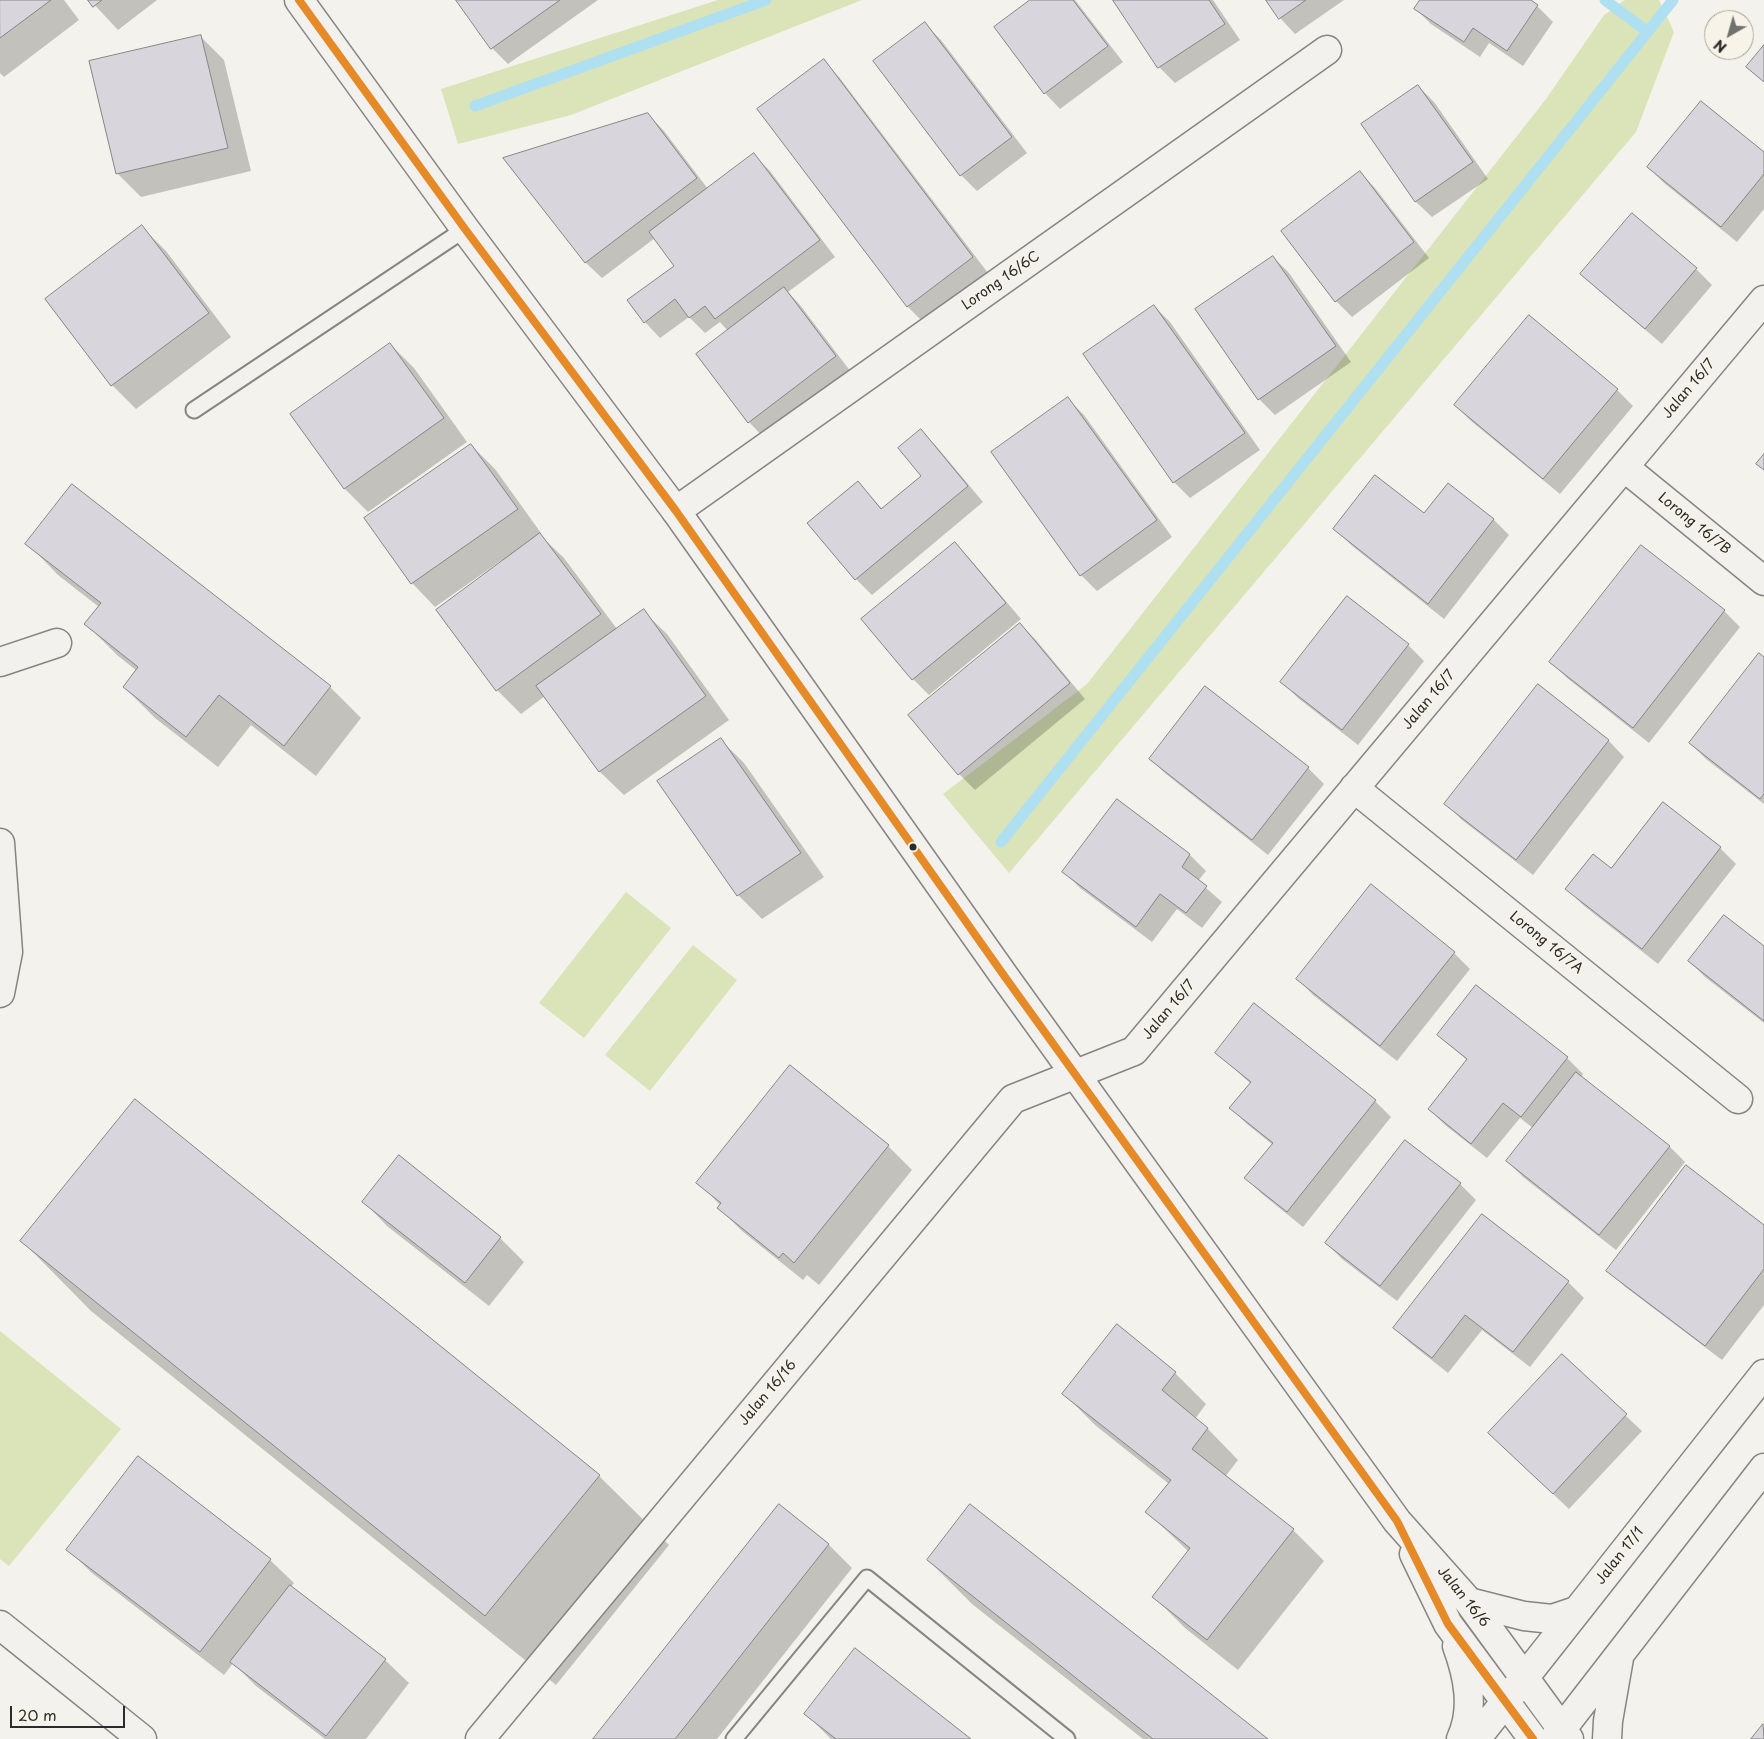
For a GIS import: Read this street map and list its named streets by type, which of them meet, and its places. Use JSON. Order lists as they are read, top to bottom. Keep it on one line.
{"streets":{"street":["Lorong 16/6C","Jalan 16/7","Lorong 16/7B","Lorong 16/7A","Jalan 16/16","Jalan 17/1","Jalan 16/6"]},"crossings":[["Lorong 16/6C","Jalan 16/6"],["Jalan 16/7","Lorong 16/7B"],["Jalan 16/7","Lorong 16/7A"],["Jalan 16/7","Jalan 16/16"],["Jalan 16/7","Jalan 16/6"],["Jalan 16/16","Jalan 16/6"],["Jalan 17/1","Jalan 16/6"]],"scale_bar":"20 m","north":"bottom left"}
